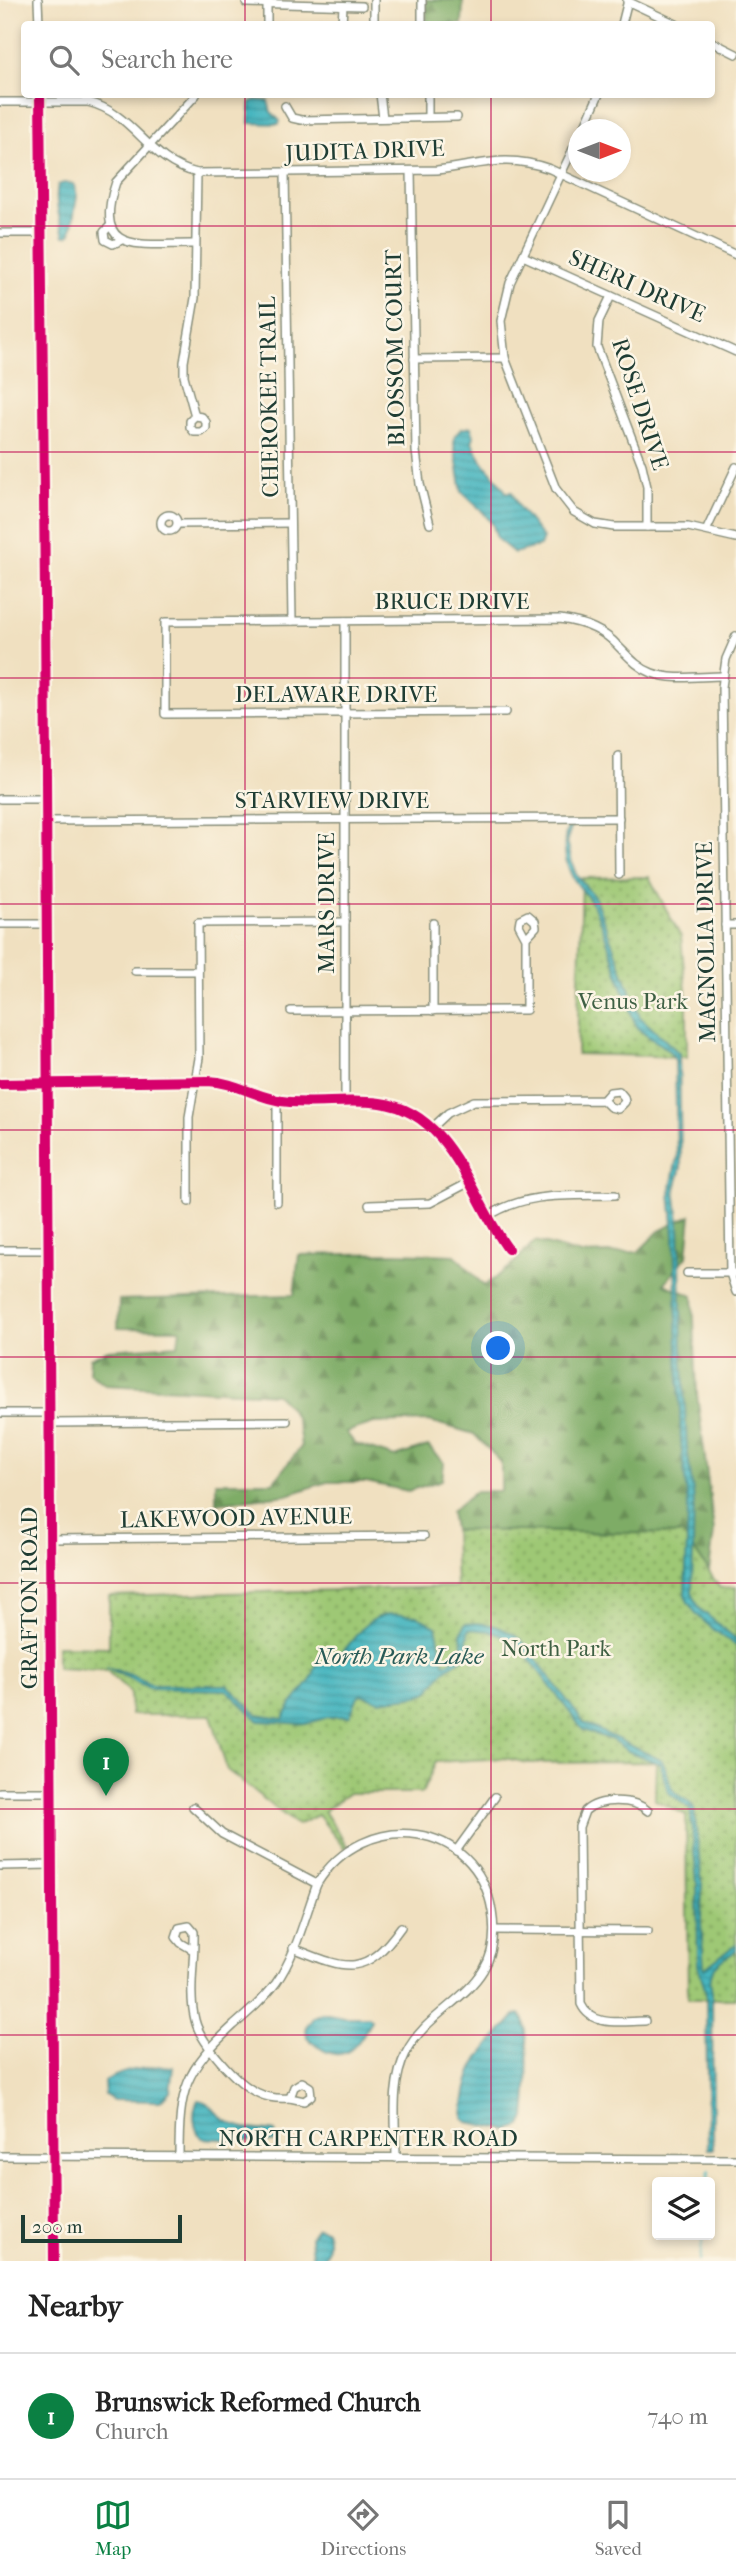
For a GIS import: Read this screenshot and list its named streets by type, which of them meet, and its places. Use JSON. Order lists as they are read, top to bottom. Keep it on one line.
{"streets":{"street":["JUDITA DRIVE","SHERI DRIVE","BLOSSOM COURT","CHEROKEE TRAIL","ROSE DRIVE","BRUCE DRIVE","DELAWARE DRIVE","STARVIEW DRIVE","MARS DRIVE","MAGNOLIA DRIVE","LAKEWOOD AVENUE","GRAFTON ROAD","NORTH CARPENTER ROAD"]},"crossings":[["JUDITA DRIVE","BLOSSOM COURT"],["JUDITA DRIVE","CHEROKEE TRAIL"],["JUDITA DRIVE","GRAFTON ROAD"],["SHERI DRIVE","ROSE DRIVE"],["CHEROKEE TRAIL","BRUCE DRIVE"],["BRUCE DRIVE","DELAWARE DRIVE"],["BRUCE DRIVE","MARS DRIVE"],["BRUCE DRIVE","MAGNOLIA DRIVE"],["DELAWARE DRIVE","MARS DRIVE"],["STARVIEW DRIVE","MARS DRIVE"],["STARVIEW DRIVE","GRAFTON ROAD"],["LAKEWOOD AVENUE","GRAFTON ROAD"],["GRAFTON ROAD","NORTH CARPENTER ROAD"]],"water":["North Park Lake"],"parks":["Venus Park","North Park"],"scale_bar":"200 m","north":"right","page":{"search":"Search here","pins":"1","scale":"200 m","heading":"Nearby","list":[{"mark":"1","name":"Brunswick Reformed Church","note":"Church","value":"740 m"}],"nav":["Map","Directions","Saved"]}}
